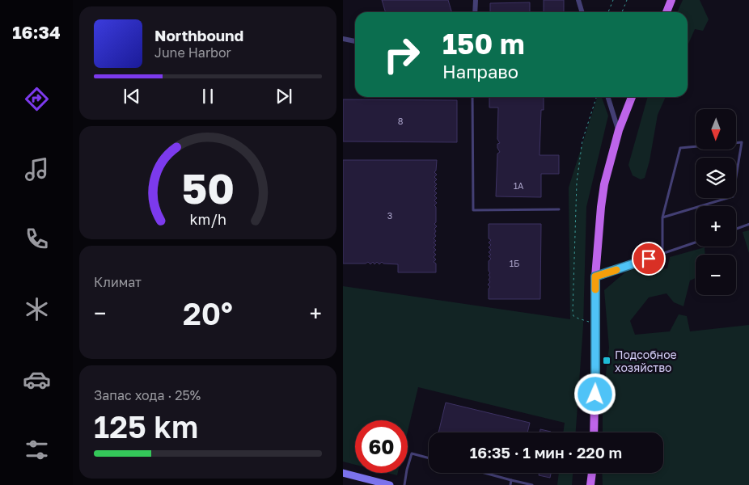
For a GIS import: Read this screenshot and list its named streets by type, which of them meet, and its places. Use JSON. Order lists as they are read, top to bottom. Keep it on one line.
{"places":{"transit":["Подсобное хозяйство"]},"house_numbers":["8","1А","3","1Б"],"north":"bottom","page":{"tabs":"16:34","turn":["150 m","Направо"],"song":["Northbound","June Harbor"],"map_buttons":["+","−"],"tile":["Климат",["Запас хода · 25%","125 km"]],"heat":["−","20°","+"],"limit":"60","trip":"16:35 · 1 мин · 220 m","gauge":["50","km/h"]}}
